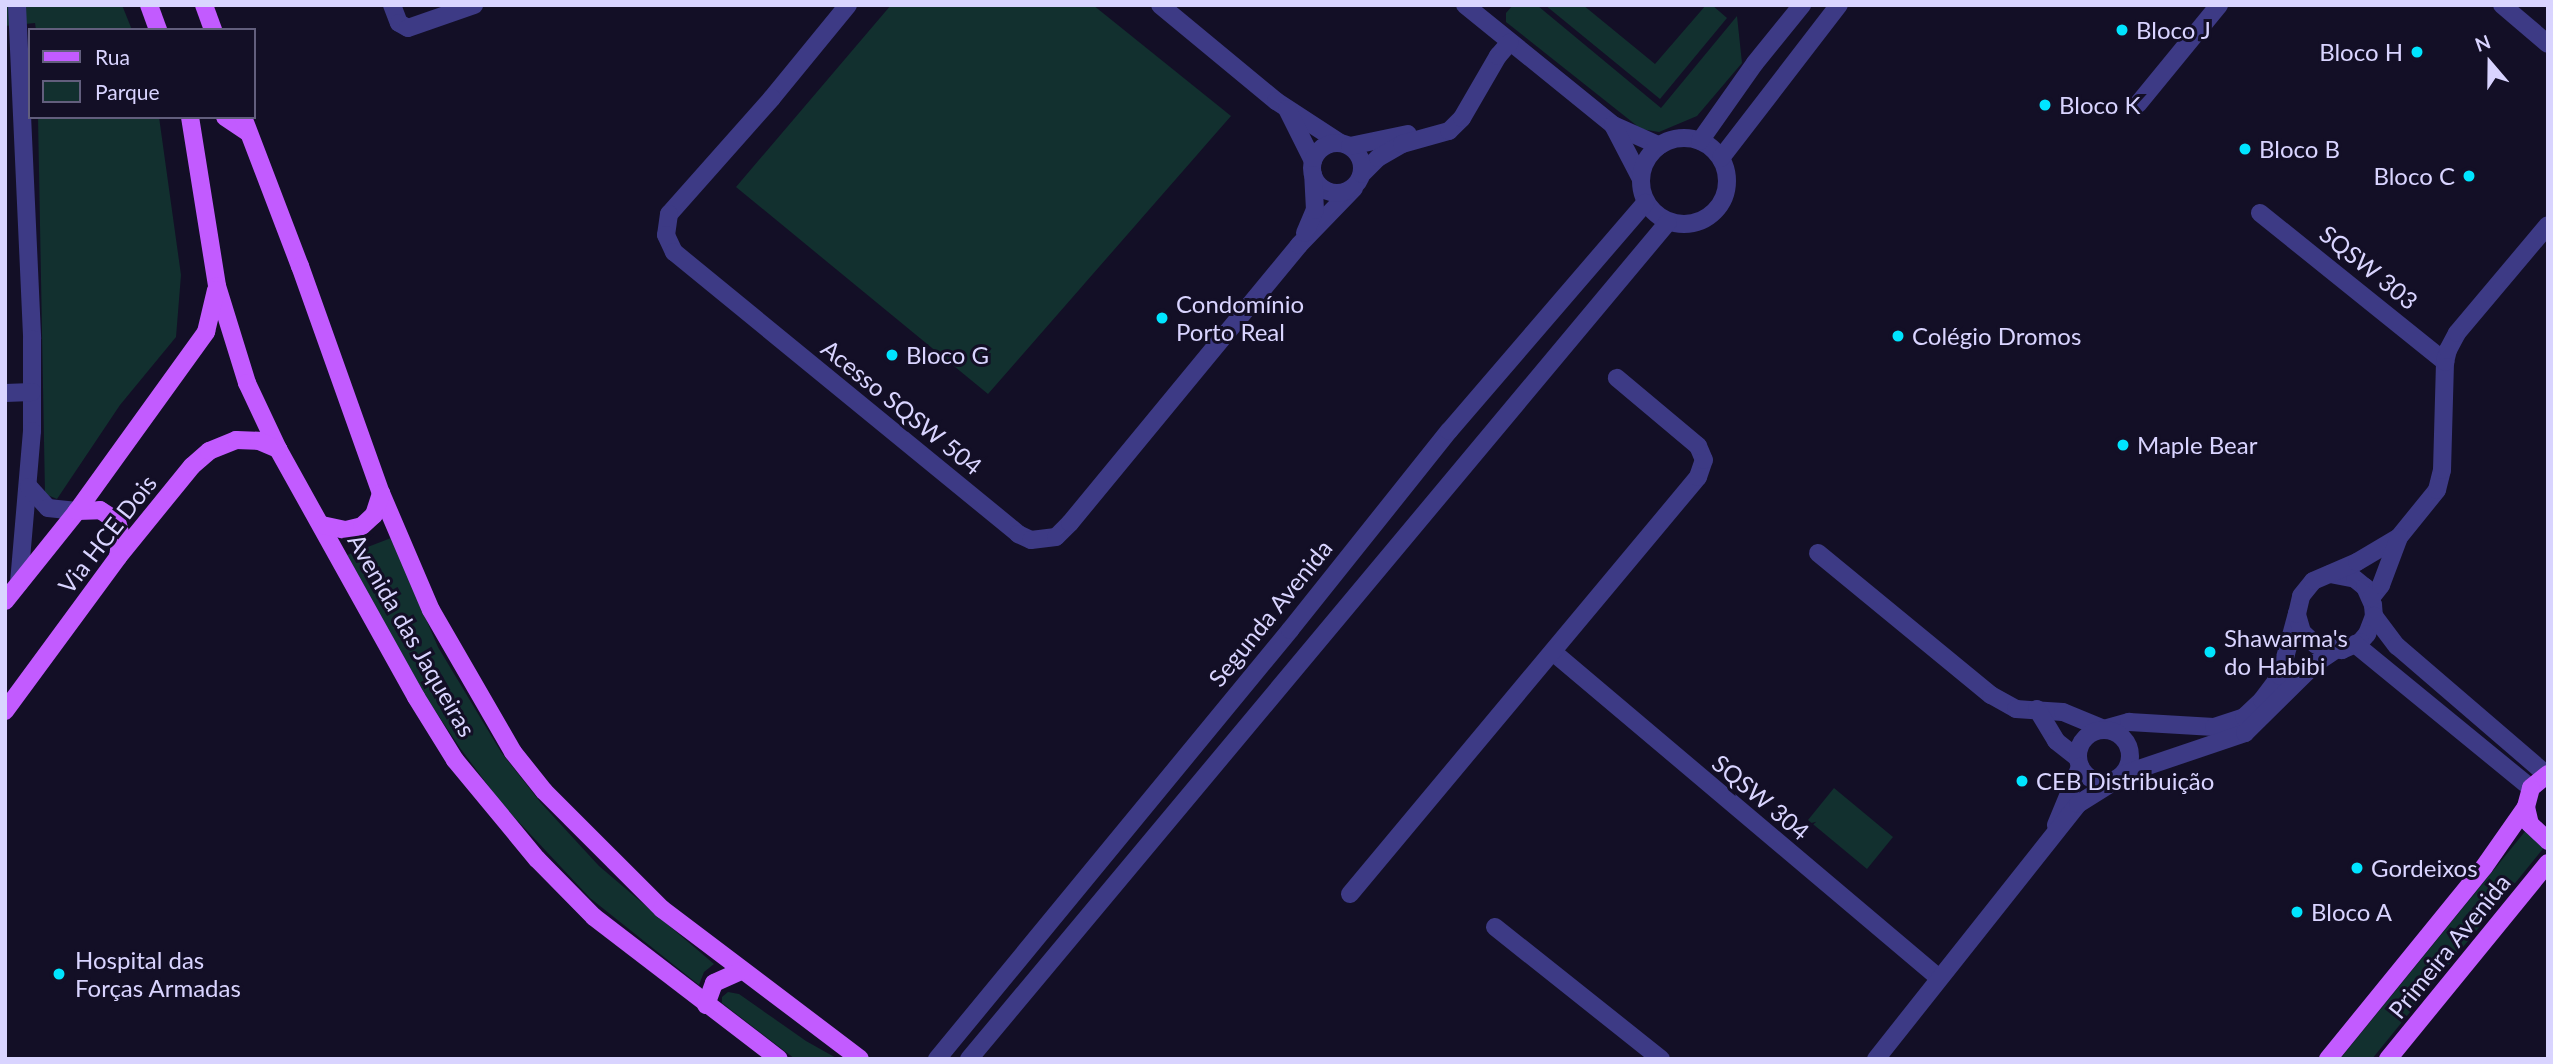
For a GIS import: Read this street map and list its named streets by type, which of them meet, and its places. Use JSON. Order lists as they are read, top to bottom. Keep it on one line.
{"streets":{"main road":["Via HCE Dois","Avenida das Jaqueiras","Primeira Avenida"],"street":["SQSW 303","Acesso SQSW 504","Segunda Avenida","SQSW 304"]},"crossings":[["Via HCE Dois","Avenida das Jaqueiras"]],"places":["Bloco J","Bloco H","Bloco K","Bloco B","Bloco C","Condomínio Porto Real","Colégio Dromos","Bloco G","Maple Bear","Shawarma's do Habibi","CEB Distribuição","Gordeixos","Bloco A","Hospital das Forças Armadas"],"legend":["Rua","Parque"],"north":"top"}
